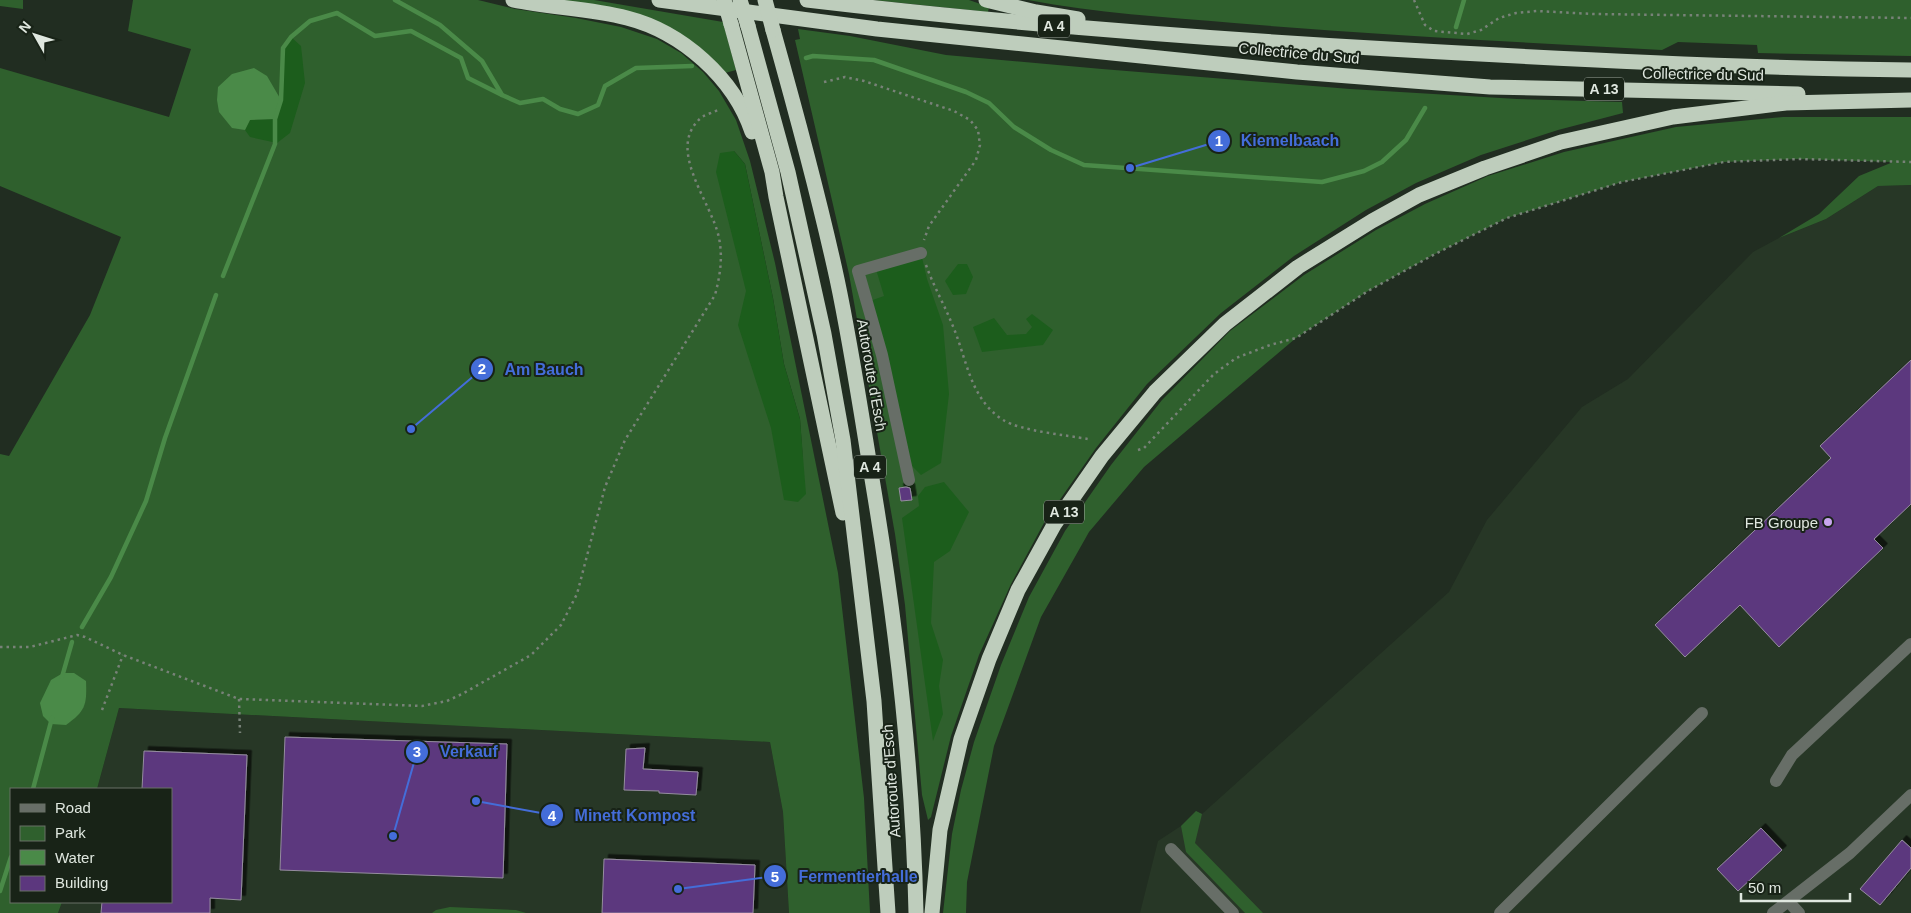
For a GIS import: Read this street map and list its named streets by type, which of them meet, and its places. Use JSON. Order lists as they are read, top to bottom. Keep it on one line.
{"streets":{"highway":["A 4","Collectrice du Sud","A 13","Autoroute d'Esch"]},"crossings":[["A 4","Collectrice du Sud"],["A 4","Autoroute d'Esch"]],"places":["Kiemelbaach","Am Bauch","FB Groupe","Minett Kompost","Verkauf","Fermentierhalle"],"legend":["Road","Park","Water","Building"],"scale_bar":"50 m","north":"top left"}
